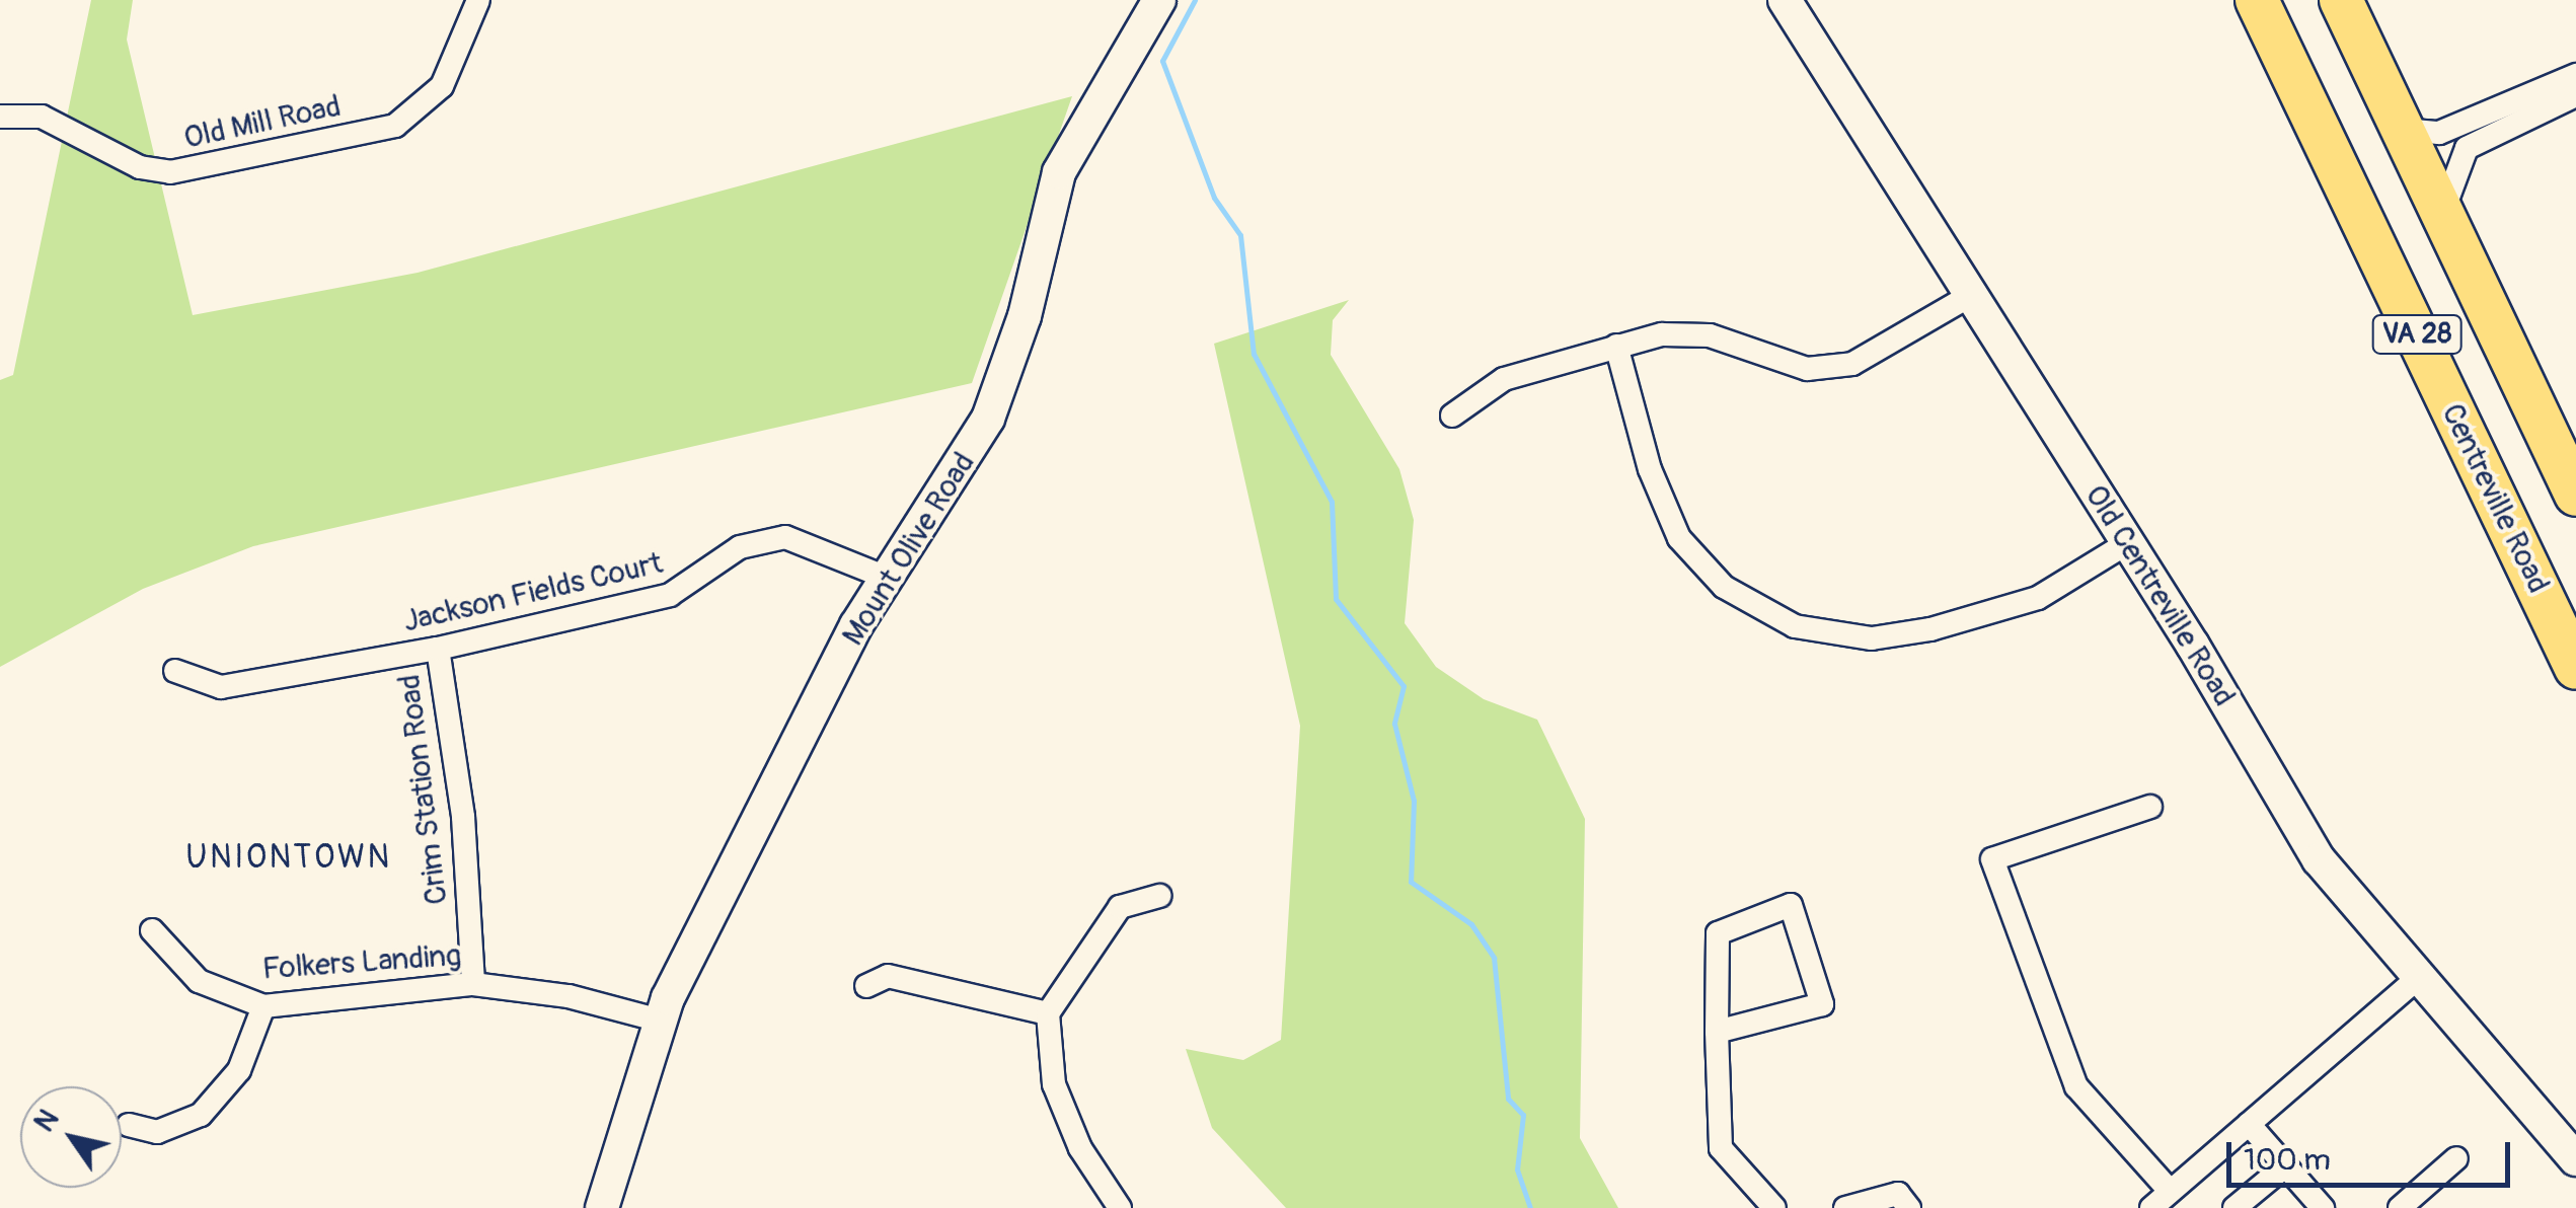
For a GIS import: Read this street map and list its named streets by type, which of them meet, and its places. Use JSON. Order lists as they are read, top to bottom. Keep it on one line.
{"streets":{"highway":["VA 28","Centreville Road"],"street":["Old Mill Road","Mount Olive Road","Jackson Fields Court","Old Centreville Road","Crim Station Road","Folkers Landing"]},"crossings":[["Mount Olive Road","Jackson Fields Court"],["Mount Olive Road","Folkers Landing"],["Jackson Fields Court","Crim Station Road"],["Crim Station Road","Folkers Landing"]],"districts":["UNIONTOWN"],"scale_bar":"100 m","north":"top left"}
